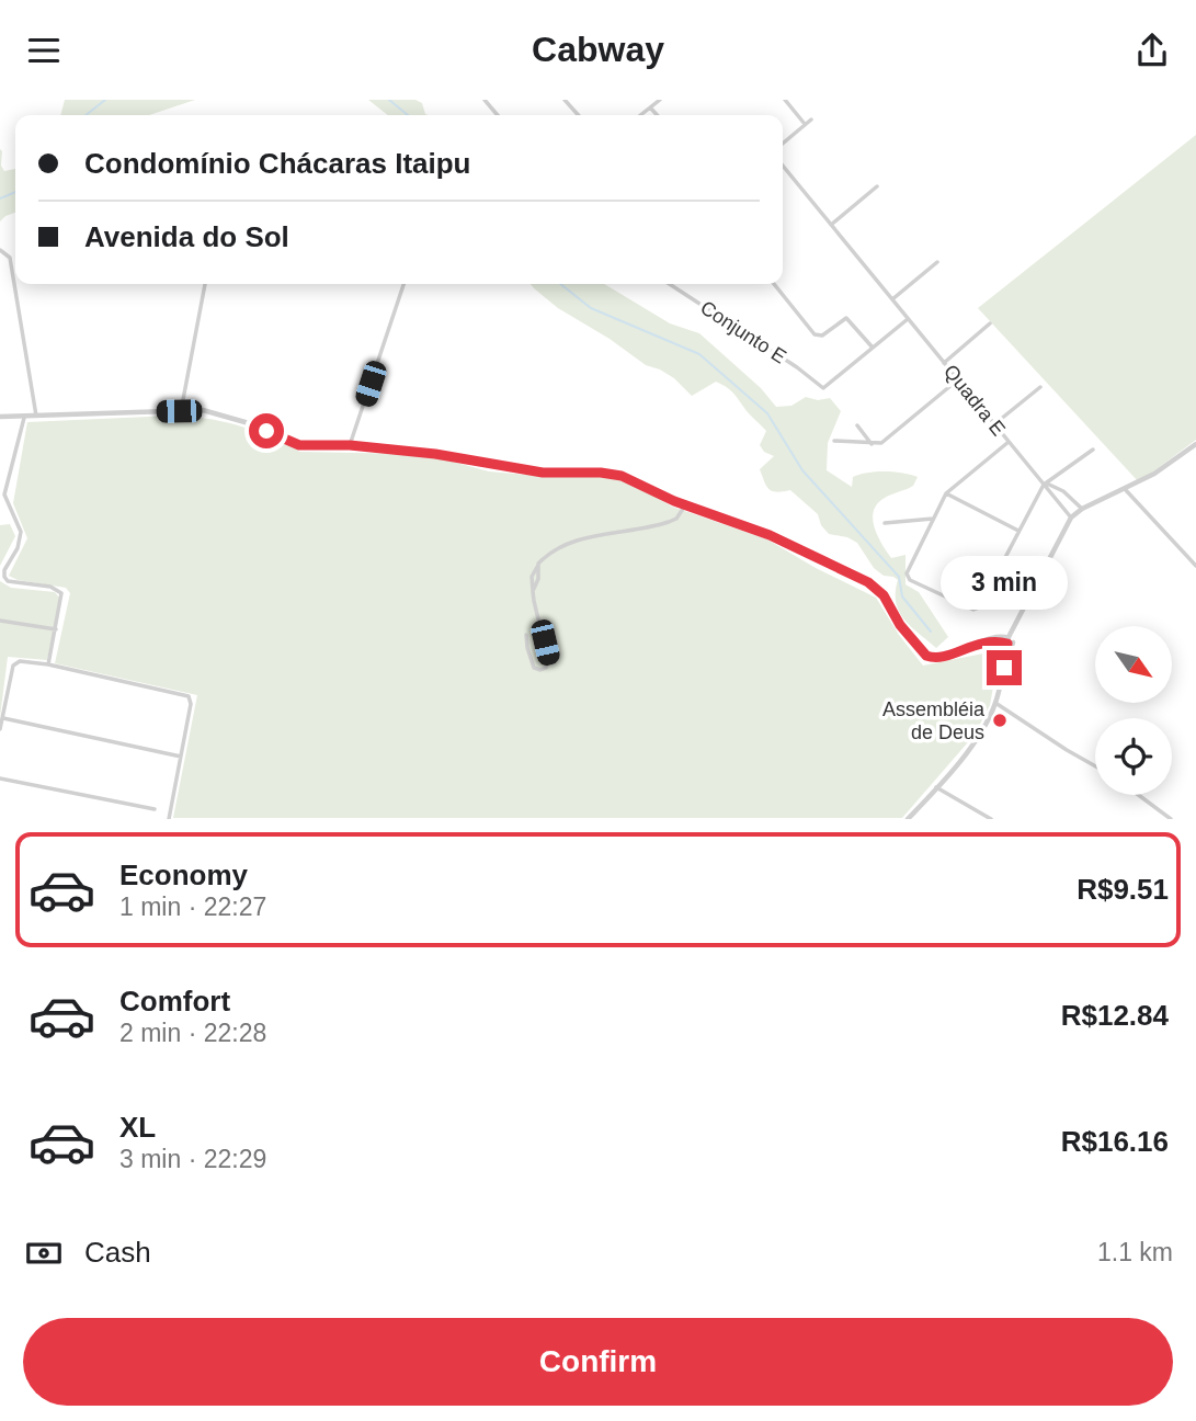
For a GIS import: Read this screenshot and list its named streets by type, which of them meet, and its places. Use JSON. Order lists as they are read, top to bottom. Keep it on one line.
{"streets":{"street":["Conjunto E","Quadra E"]},"places":["Assembléia de Deus"],"north":"bottom right","page":{"header":"Cabway","banner":["Condomínio Chácaras Itaipu","Avenida do Sol"],"bubble":"3 min","list":[{"name":"Economy","note":"1 min · 22:27","value":"R$9.51"},{"name":"Comfort","note":"2 min · 22:28","value":"R$12.84"},{"name":"XL","note":"3 min · 22:29","value":"R$16.16"}],"pay":["Cash","1.1 km"],"buttons":"Confirm"}}
